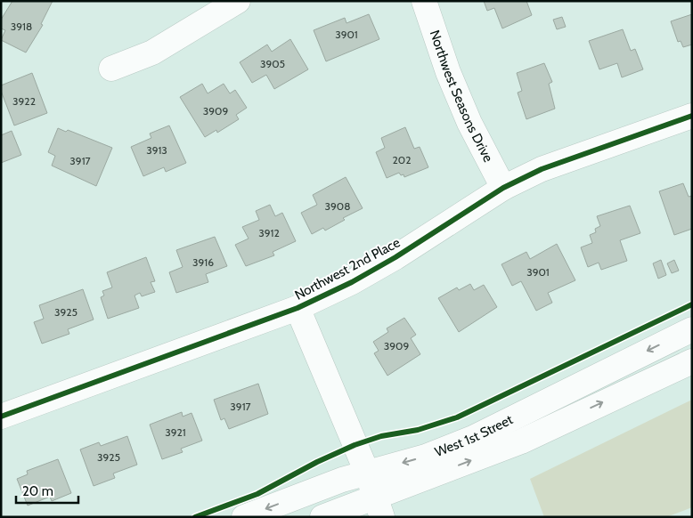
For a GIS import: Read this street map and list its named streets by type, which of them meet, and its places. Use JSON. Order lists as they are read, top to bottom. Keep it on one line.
{"streets":{"street":["Northwest Seasons Drive","Northwest 2nd Place","West 1st Street"]},"crossings":[["Northwest Seasons Drive","Northwest 2nd Place"]],"house_numbers":["3918","3901","3905","3922","3909","3913","202","3917","3908","3912","3916","3901","3925","3909","3917","3921","3925"],"scale_bar":"20 m"}
